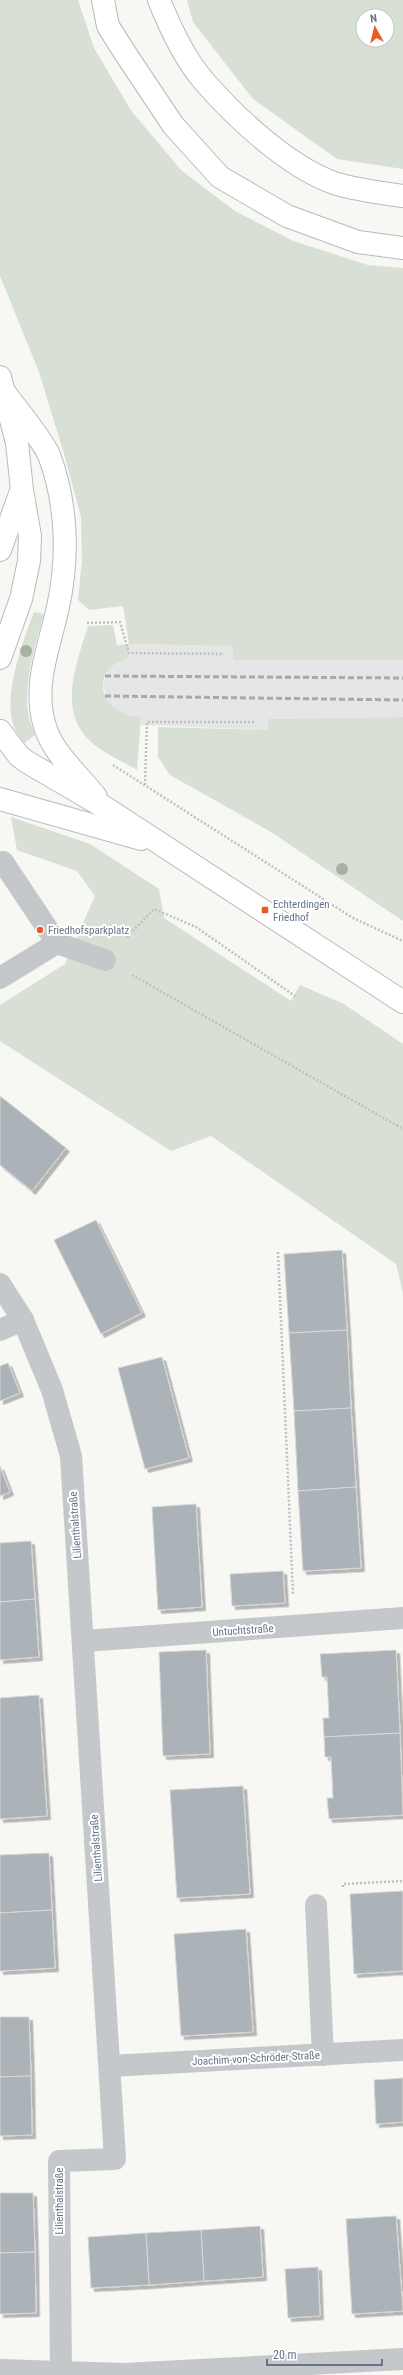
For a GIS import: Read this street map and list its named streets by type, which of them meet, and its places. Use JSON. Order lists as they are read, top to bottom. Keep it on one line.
{"streets":{"street":["Lilienthalstraße","Untuchtstraße","Joachim-von-Schröder-Straße"]},"crossings":[["Lilienthalstraße","Untuchtstraße"],["Lilienthalstraße","Joachim-von-Schröder-Straße"]],"places":{"transit":["Echterdingen Friedhof"],"other":["Friedhofsparkplatz"]},"scale_bar":"20 m","north":"top"}
